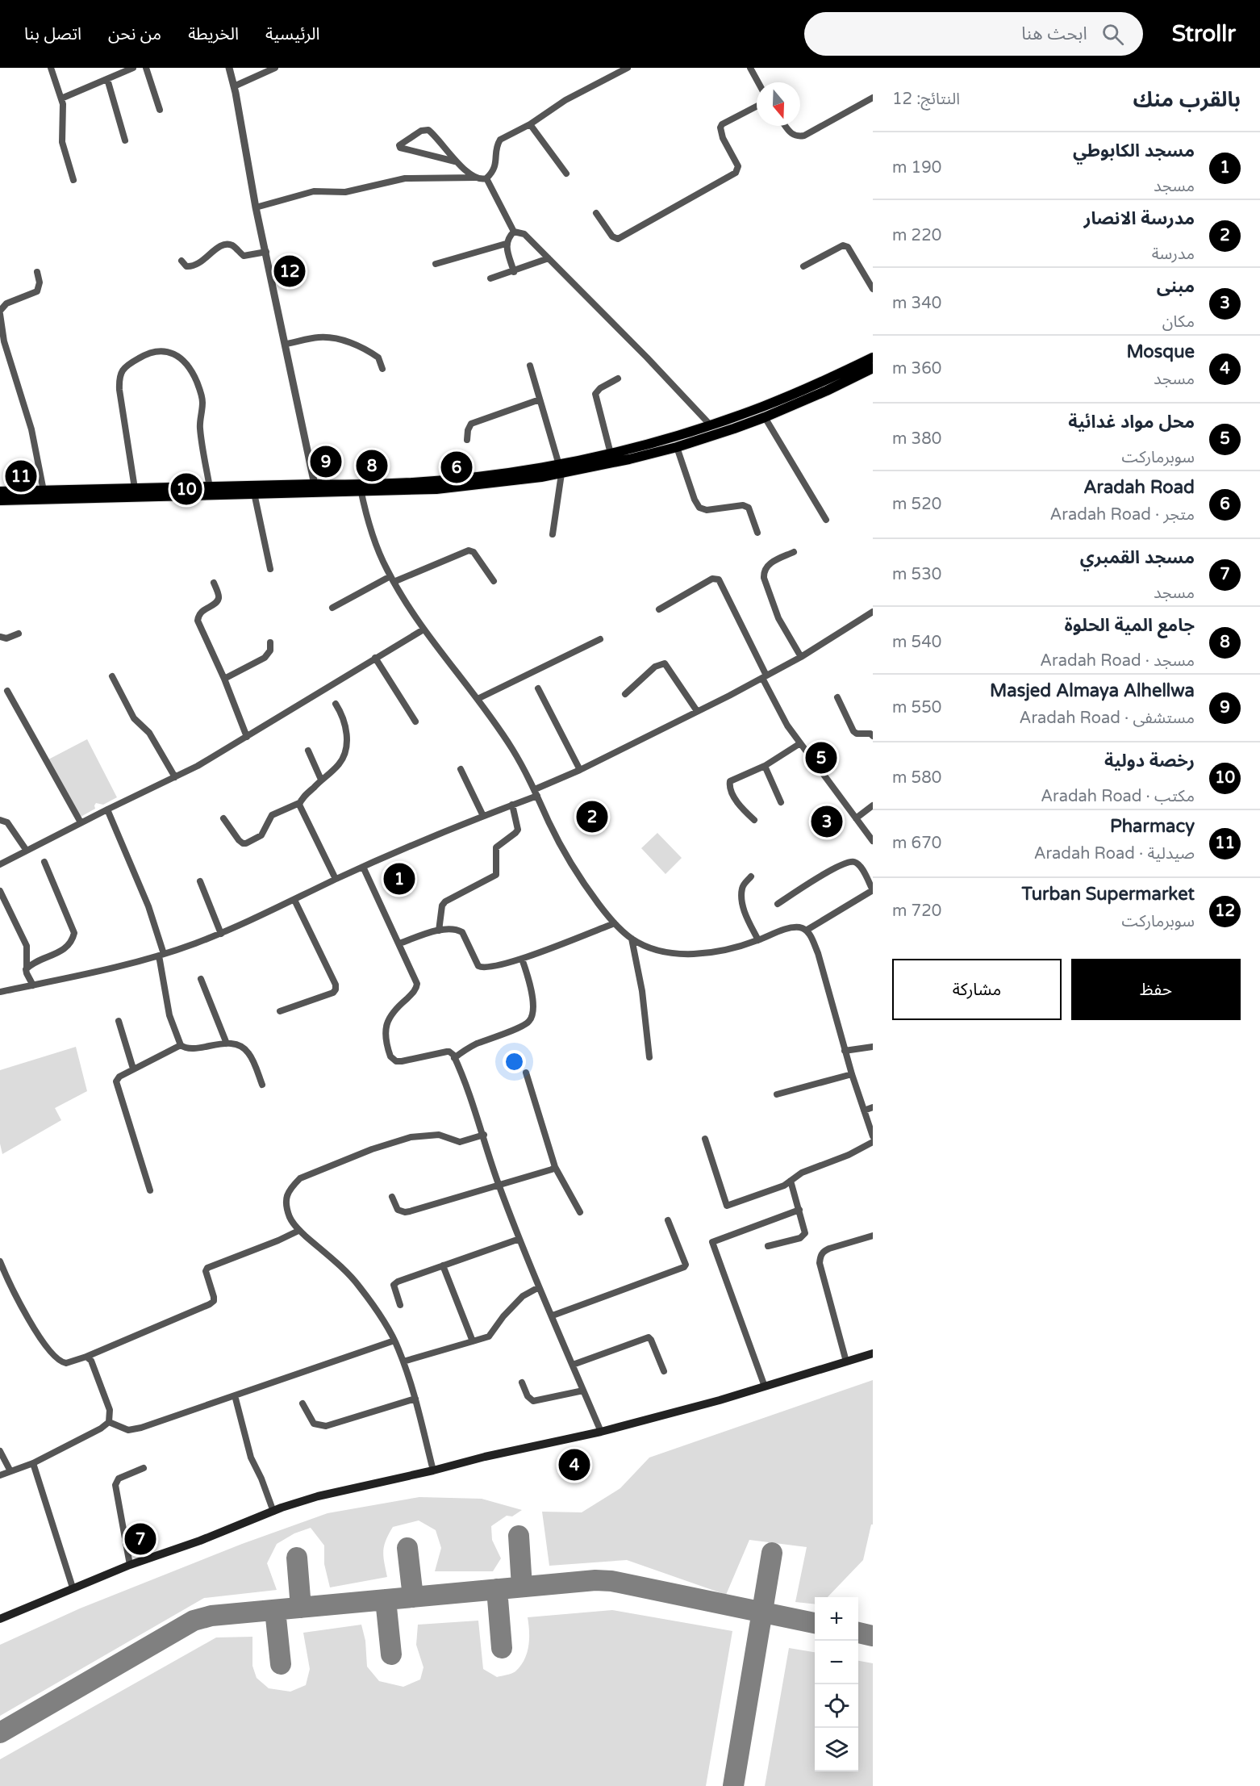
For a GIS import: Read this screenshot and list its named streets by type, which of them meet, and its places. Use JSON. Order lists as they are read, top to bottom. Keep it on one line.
{"north":"bottom","page":{"header":"Strollr","search":"ابحث هنا","nav":["الرئيسية","الخريطة","من نحن","اتصل بنا"],"heading":["بالقرب منك","النتائج: 12"],"list":[{"mark":"1","name":"مسجد الكابوطي","note":"مسجد","value":"190 m"},{"mark":"2","name":"مدرسة الانصار","note":"مدرسة","value":"220 m"},{"mark":"3","name":"مبنى","note":"مكان","value":"340 m"},{"mark":"4","name":"Mosque","note":"مسجد","value":"360 m"},{"mark":"5","name":"محل مواد غدائية","note":"سوبرماركت","value":"380 m"},{"mark":"6","name":"Aradah Road","note":"متجر · Aradah Road","value":"520 m"},{"mark":"7","name":"مسجد القمبري","note":"مسجد","value":"530 m"},{"mark":"8","name":"جامع المية الحلوة","note":"مسجد · Aradah Road","value":"540 m"},{"mark":"9","name":"Masjed Almaya Alhellwa","note":"مستشفى · Aradah Road","value":"550 m"},{"mark":"10","name":"رخصة دولية","note":"مكتب · Aradah Road","value":"580 m"},{"mark":"11","name":"Pharmacy","note":"صيدلية · Aradah Road","value":"670 m"},{"mark":"12","name":"Turban Supermarket","note":"سوبرماركت","value":"720 m"}],"pins":["12","9","8","6","11","10","5","2","3","1","4","7"],"buttons":["حفظ","مشاركة"],"map_buttons":["+","−"]}}
